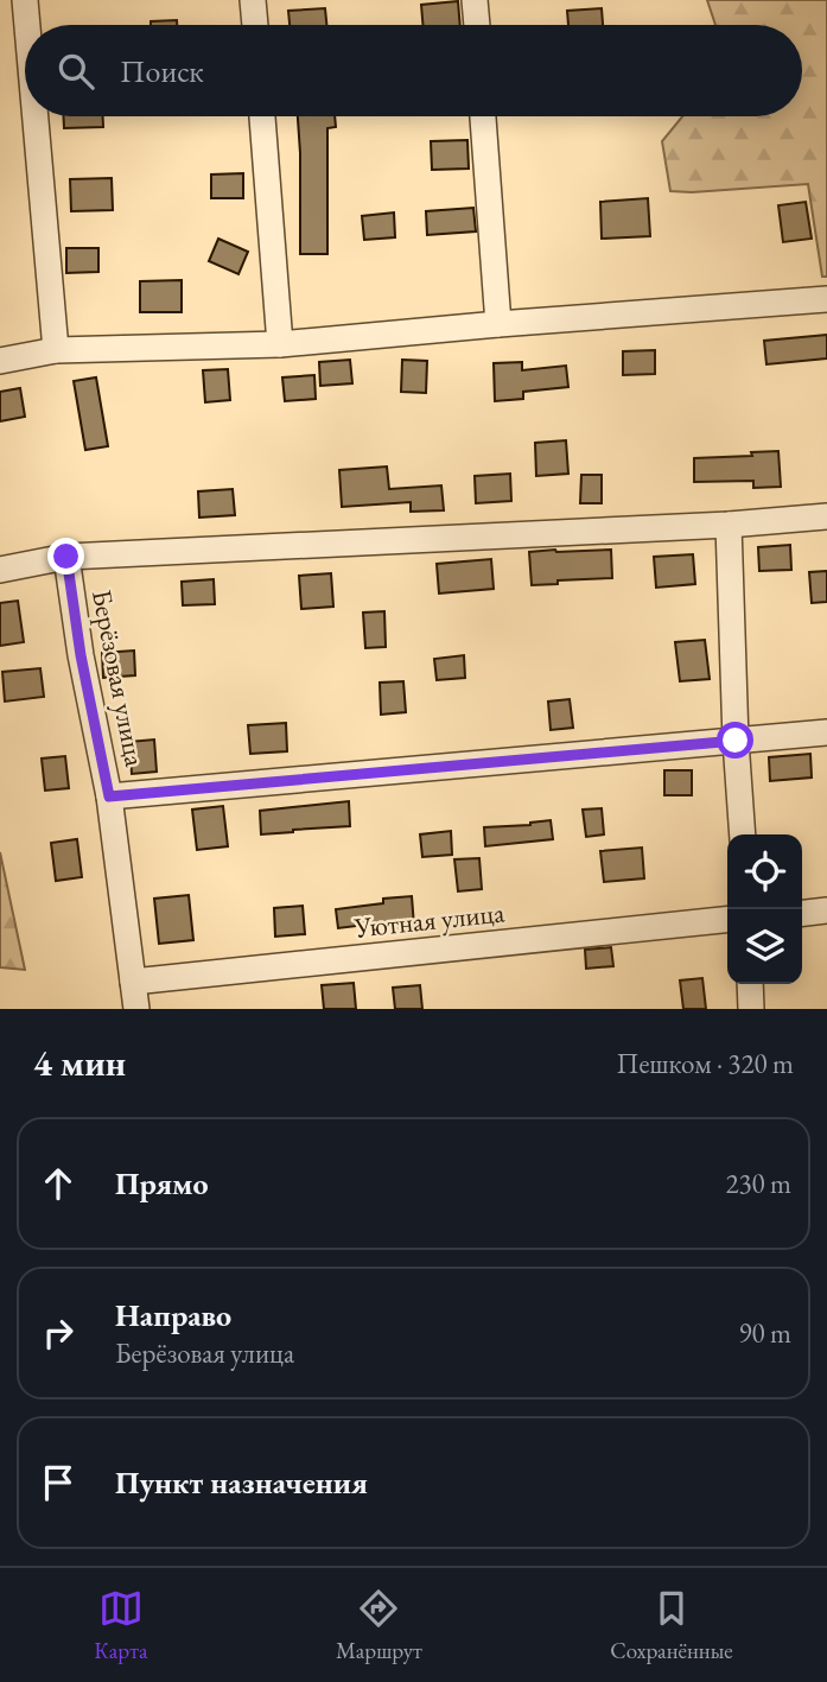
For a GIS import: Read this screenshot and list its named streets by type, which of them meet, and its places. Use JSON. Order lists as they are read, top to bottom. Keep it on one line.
{"streets":{"street":["Берёзовая улица","Уютная улица"]},"crossings":[["Берёзовая улица","Уютная улица"]],"page":{"search":"Поиск","heading":["4 мин","Пешком · 320 m"],"list":[["Прямо","230 m"],["Направо","Берёзовая улица","90 m"],"Пункт назначения"],"nav":["Карта","Маршрут","Сохранённые"]}}
